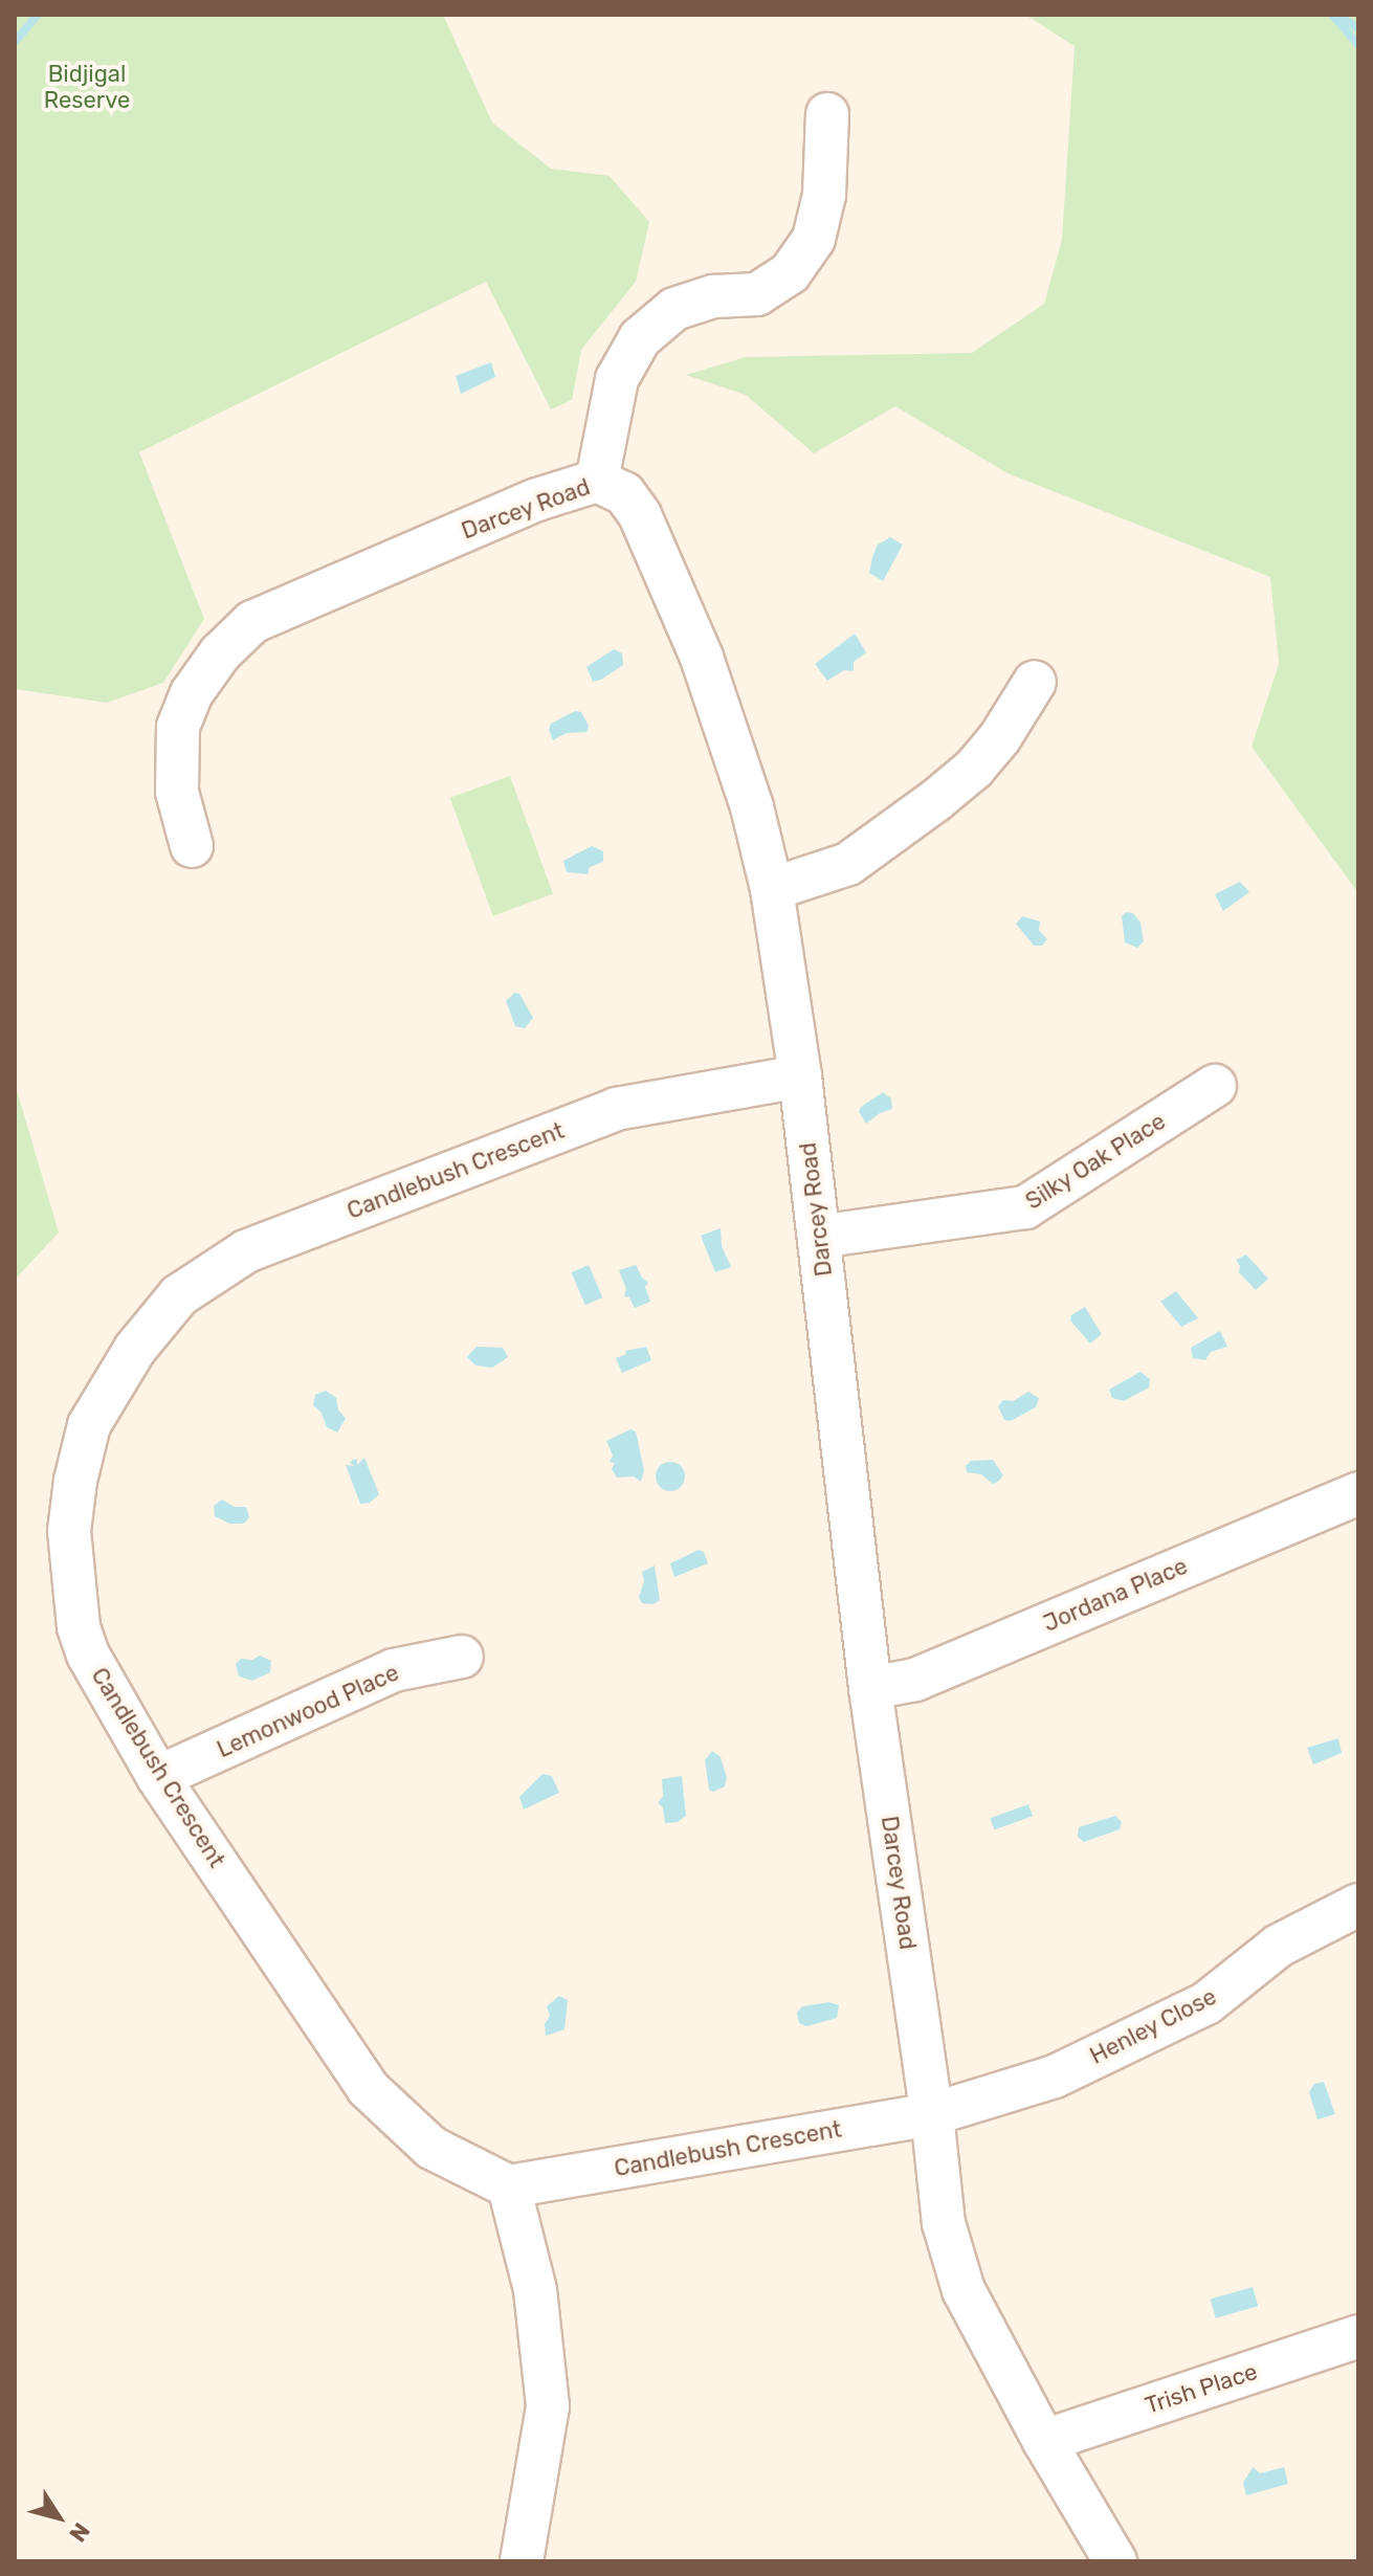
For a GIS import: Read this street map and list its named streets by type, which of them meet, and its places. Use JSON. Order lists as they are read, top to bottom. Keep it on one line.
{"streets":{"street":["Darcey Road","Silky Oak Place","Candlebush Crescent","Jordana Place","Lemonwood Place","Henley Close","Trish Place"]},"crossings":[["Darcey Road","Silky Oak Place"],["Darcey Road","Candlebush Crescent"],["Darcey Road","Jordana Place"],["Darcey Road","Henley Close"],["Darcey Road","Trish Place"],["Candlebush Crescent","Lemonwood Place"],["Candlebush Crescent","Henley Close"]],"parks":["Bidjigal Reserve"],"north":"bottom right"}
